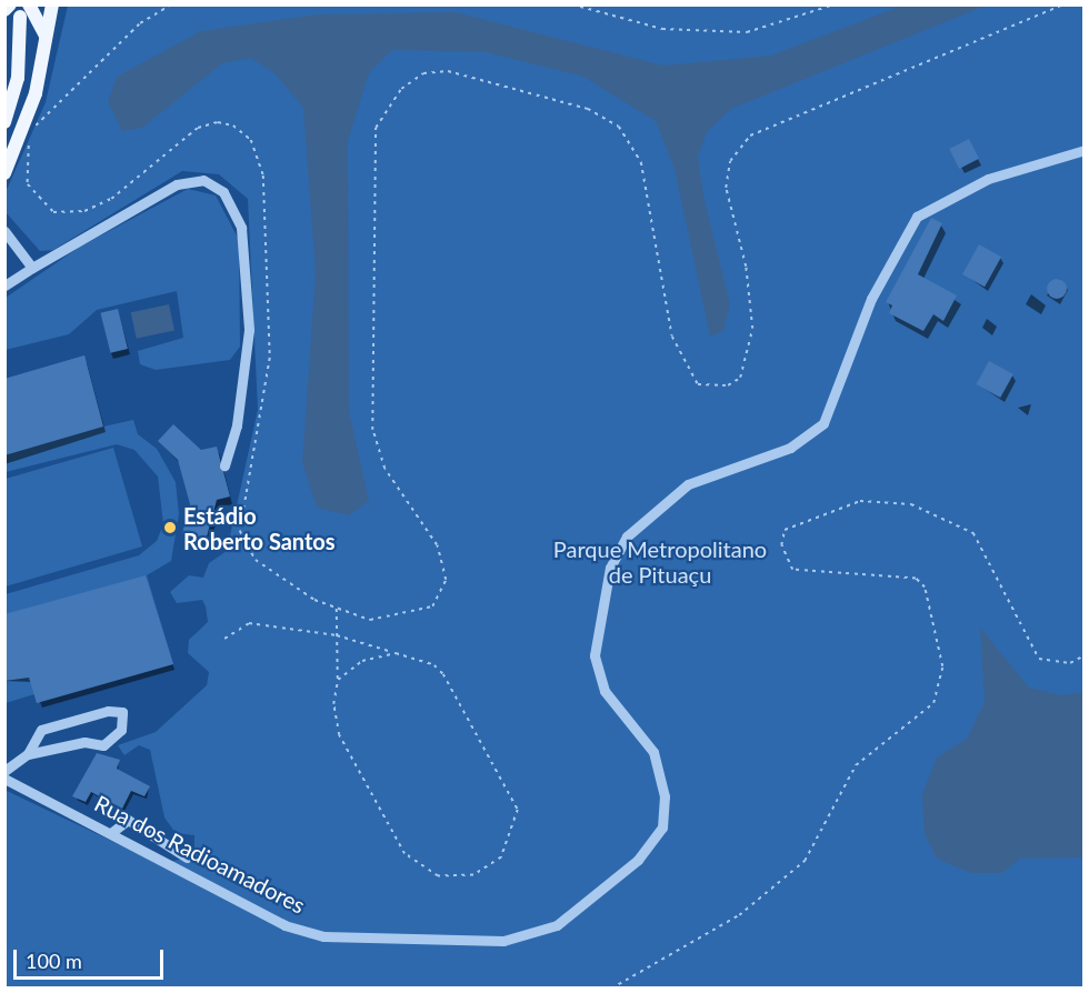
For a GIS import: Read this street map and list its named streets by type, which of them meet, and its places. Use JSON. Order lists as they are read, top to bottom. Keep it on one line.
{"streets":{"lane":["Rua dos Radioamadores"]},"parks":["Parque Metropolitano de Pituaçu"],"places":["Estádio Roberto Santos"],"scale_bar":"100 m"}
